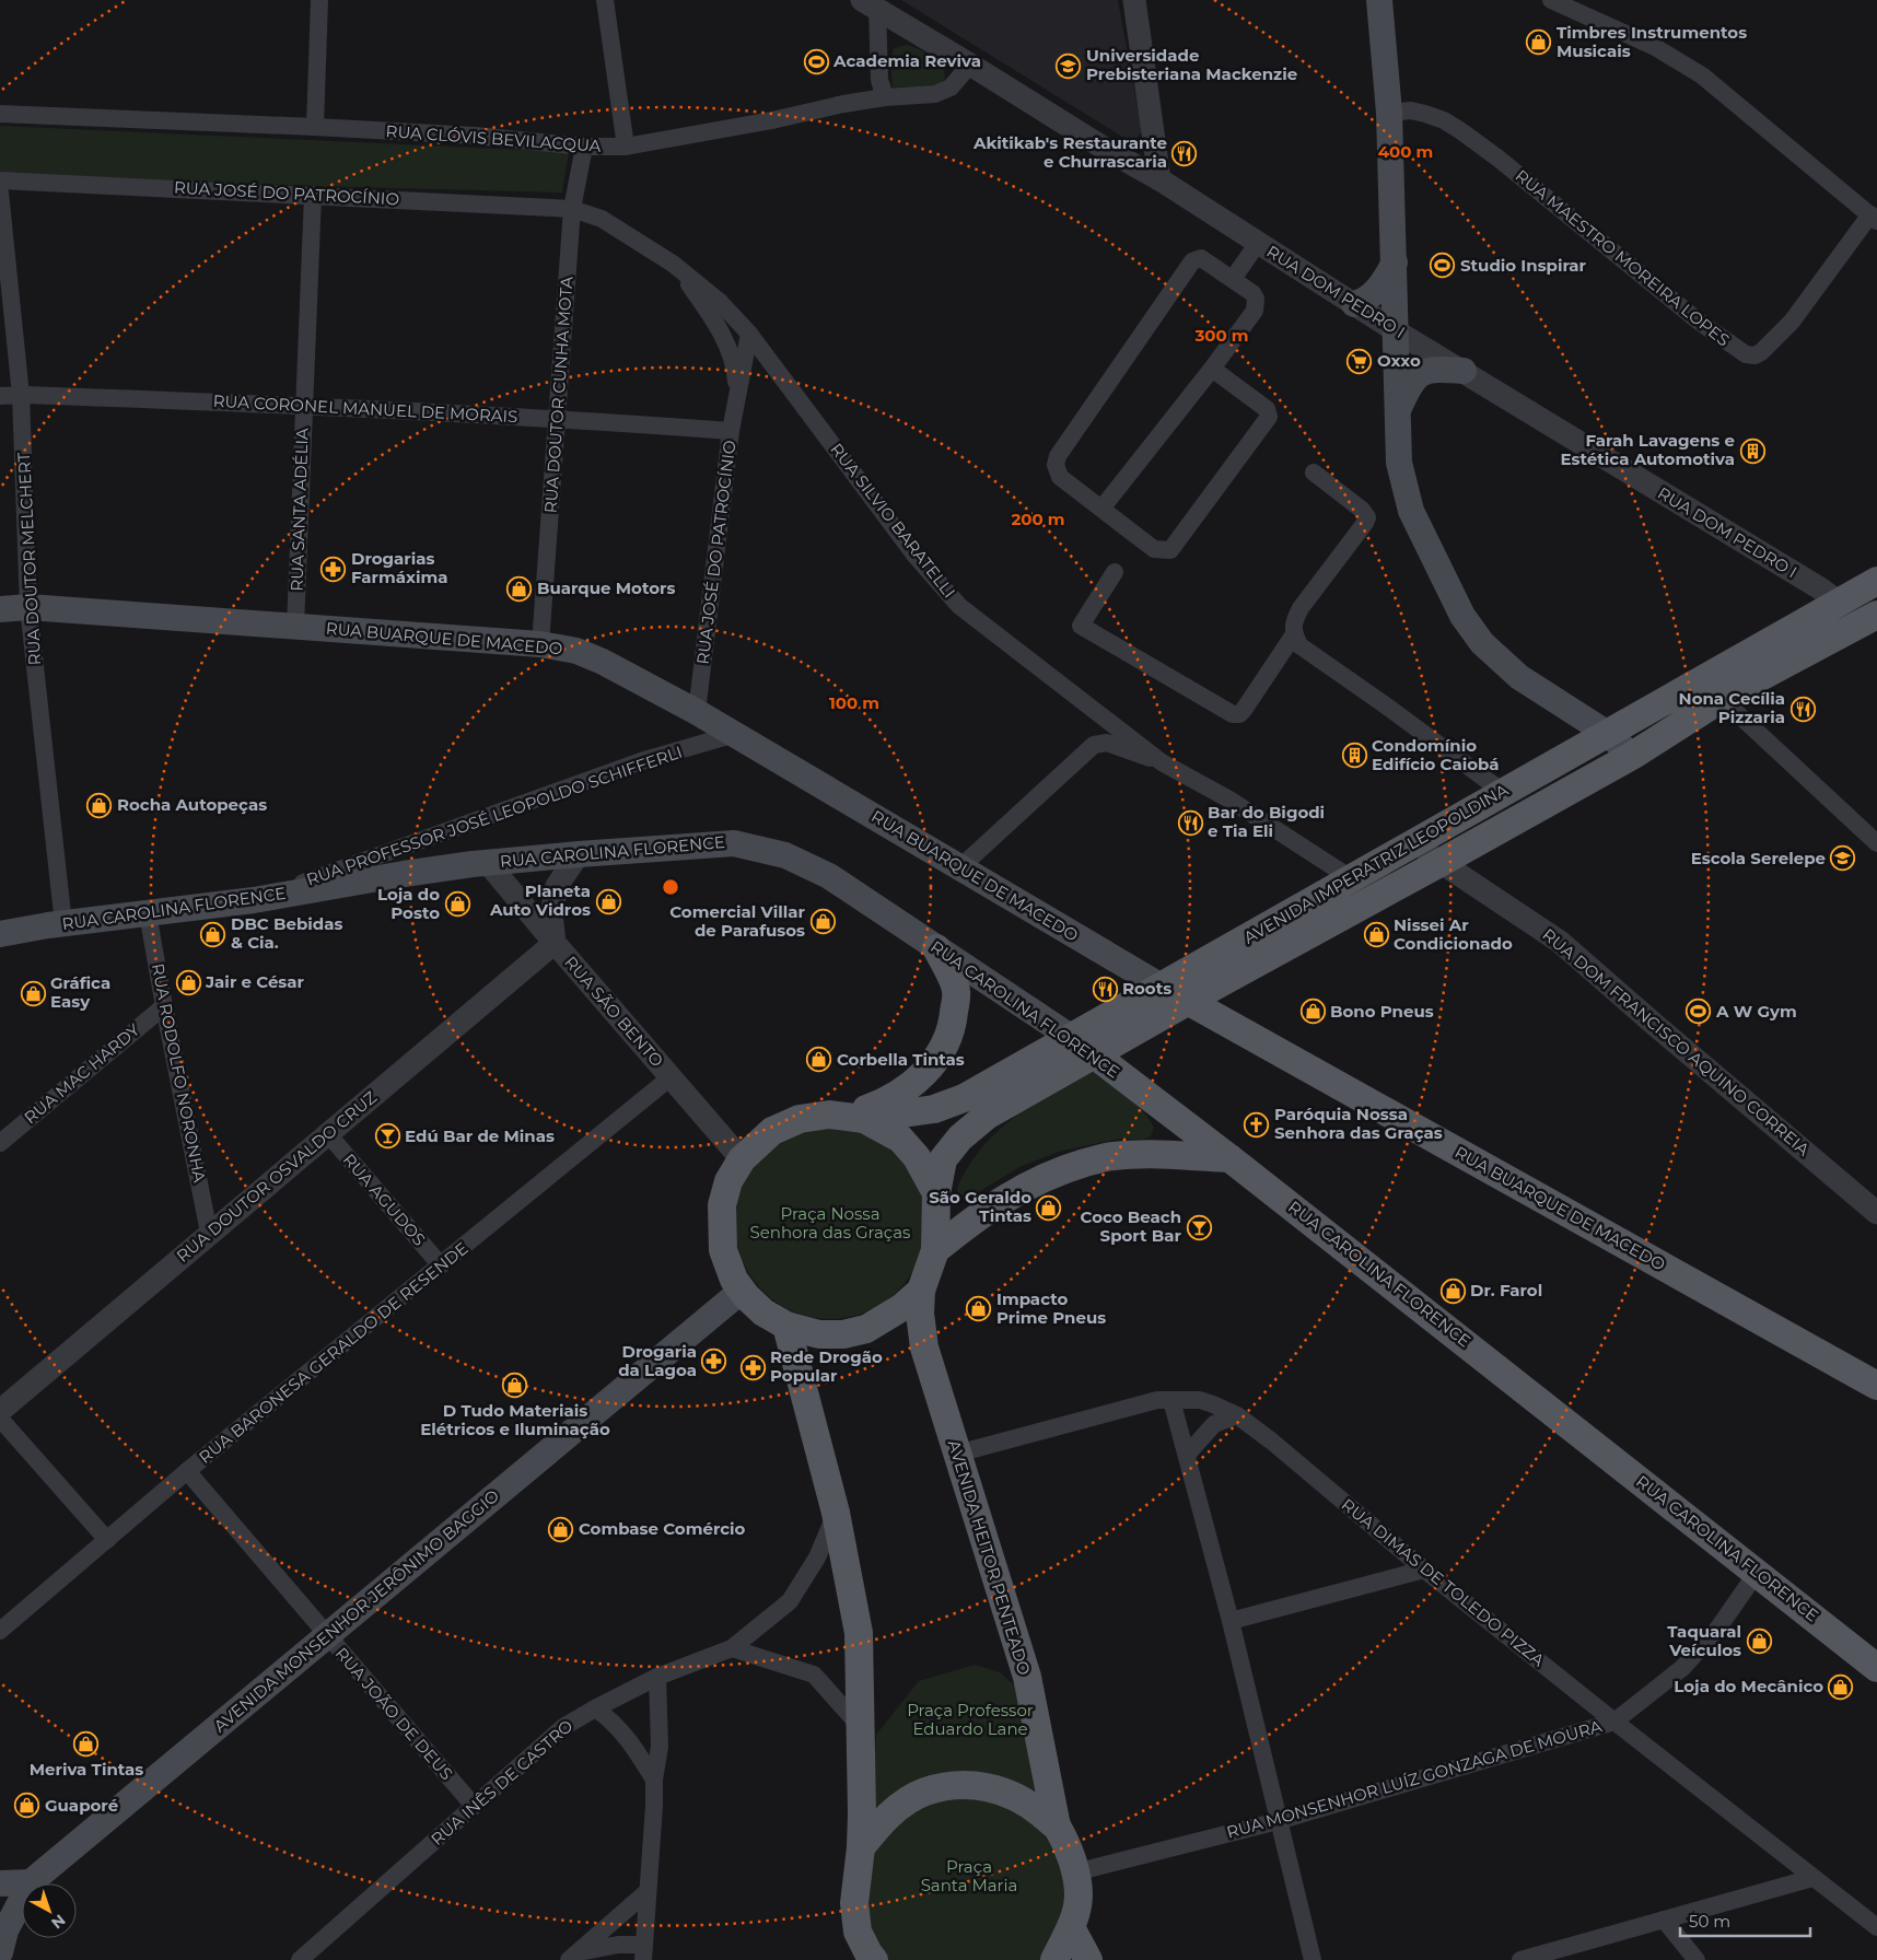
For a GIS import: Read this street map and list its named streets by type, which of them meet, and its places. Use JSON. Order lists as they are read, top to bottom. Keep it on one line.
{"streets":{"main road":["RUA BUARQUE DE MACEDO","RUA CAROLINA FLORENCE","AVENIDA IMPERATRIZ LEOPOLDINA","AVENIDA HEITOR PENTEADO","AVENIDA MONSENHOR JERÔNIMO BAGGIO"],"street":["RUA CLÓVIS BEVILACQUA","RUA JOSÉ DO PATROCÍNIO","RUA MAESTRO MOREIRA LOPES","RUA DOM PEDRO I","RUA DOUTOR CUNHA MOTA","RUA CORONEL MANUEL DE MORAIS","RUA SANTA ADÉLIA","RUA SILVIO BARATELLI","RUA DOUTOR MELCHERT","RUA PROFESSOR JOSÉ LEOPOLDO SCHIFFERLI","RUA SÃO BENTO","RUA DOM FRANCISCO AQUINO CORREIA","RUA RODOLFO NORONHA","RUA MAC HARDY","RUA DOUTOR OSVALDO CRUZ","RUA AGUDOS","RUA BARONESA GERALDO DE RESENDE","RUA DIMAS DE TOLEDO PIZZA","RUA JOÃO DE DEUS","RUA MONSENHOR LUÍZ GONZAGA DE MOURA","RUA INÊS DE CASTRO"]},"crossings":[["RUA CLÓVIS BEVILACQUA","RUA DOM PEDRO I"],["RUA CLÓVIS BEVILACQUA","RUA DOUTOR CUNHA MOTA"],["RUA JOSÉ DO PATROCÍNIO","RUA DOUTOR CUNHA MOTA"],["RUA JOSÉ DO PATROCÍNIO","RUA CORONEL MANUEL DE MORAIS"],["RUA JOSÉ DO PATROCÍNIO","RUA SANTA ADÉLIA"],["RUA JOSÉ DO PATROCÍNIO","RUA SILVIO BARATELLI"],["RUA JOSÉ DO PATROCÍNIO","RUA BUARQUE DE MACEDO"],["RUA DOM PEDRO I","AVENIDA IMPERATRIZ LEOPOLDINA"],["RUA DOUTOR CUNHA MOTA","RUA CORONEL MANUEL DE MORAIS"],["RUA DOUTOR CUNHA MOTA","RUA SILVIO BARATELLI"],["RUA DOUTOR CUNHA MOTA","RUA BUARQUE DE MACEDO"],["RUA CORONEL MANUEL DE MORAIS","RUA SANTA ADÉLIA"],["RUA CORONEL MANUEL DE MORAIS","RUA DOUTOR MELCHERT"],["RUA SANTA ADÉLIA","RUA BUARQUE DE MACEDO"],["RUA SILVIO BARATELLI","AVENIDA IMPERATRIZ LEOPOLDINA"],["RUA DOUTOR MELCHERT","RUA BUARQUE DE MACEDO"],["RUA DOUTOR MELCHERT","RUA CAROLINA FLORENCE"],["RUA BUARQUE DE MACEDO","RUA PROFESSOR JOSÉ LEOPOLDO SCHIFFERLI"],["RUA BUARQUE DE MACEDO","AVENIDA IMPERATRIZ LEOPOLDINA"],["RUA PROFESSOR JOSÉ LEOPOLDO SCHIFFERLI","RUA CAROLINA FLORENCE"],["RUA CAROLINA FLORENCE","AVENIDA IMPERATRIZ LEOPOLDINA"],["RUA CAROLINA FLORENCE","RUA SÃO BENTO"],["RUA CAROLINA FLORENCE","RUA RODOLFO NORONHA"],["RUA CAROLINA FLORENCE","RUA MONSENHOR LUÍZ GONZAGA DE MOURA"],["AVENIDA IMPERATRIZ LEOPOLDINA","RUA DOM FRANCISCO AQUINO CORREIA"],["RUA SÃO BENTO","RUA DOUTOR OSVALDO CRUZ"],["RUA SÃO BENTO","RUA BARONESA GERALDO DE RESENDE"],["RUA RODOLFO NORONHA","RUA MAC HARDY"],["RUA RODOLFO NORONHA","RUA DOUTOR OSVALDO CRUZ"],["RUA DOUTOR OSVALDO CRUZ","RUA AGUDOS"],["RUA AGUDOS","RUA BARONESA GERALDO DE RESENDE"],["RUA BARONESA GERALDO DE RESENDE","RUA JOÃO DE DEUS"],["AVENIDA HEITOR PENTEADO","RUA DIMAS DE TOLEDO PIZZA"],["RUA DIMAS DE TOLEDO PIZZA","RUA MONSENHOR LUÍZ GONZAGA DE MOURA"],["AVENIDA MONSENHOR JERÔNIMO BAGGIO","RUA JOÃO DE DEUS"],["RUA JOÃO DE DEUS","RUA INÊS DE CASTRO"]],"parks":["Praça Nossa Senhora das Graças","Praça Professor Eduardo Lane","Praça Santa Maria"],"places":{"shop":["Timbres Instrumentos Musicais","Buarque Motors","Rocha Autopeças","Planeta Auto Vidros","Loja do Posto","Comercial Villar de Parafusos","DBC Bebidas & Cia.","Nissei Ar Condicionado","Jair e César","Gráfica Easy","Bono Pneus","Corbella Tintas","São Geraldo Tintas","Dr. Farol","Impacto Prime Pneus","D Tudo Materiais Elétricos e Iluminação","Combase Comércio","Taquaral Veículos","Loja do Mecânico","Meriva Tintas","Guaporé"],"sports":["Academia Reviva","Studio Inspirar","A W Gym"],"school or university":["Universidade Prebisteriana Mackenzie","Escola Serelepe"],"restaurant":["Akitikab's Restaurante e Churrascaria","Nona Cecília Pizzaria","Bar do Bigodi e Tia Eli","Roots"],"supermarket":["Oxxo"],"building":["Farah Lavagens e Estética Automotiva","Condomínio Edifício Caiobá"],"pharmacy":["Drogarias Farmáxima","Drogaria da Lagoa","Rede Drogão Popular"],"church":["Paróquia Nossa Senhora das Graças"],"bar":["Edú Bar de Minas","Coco Beach Sport Bar"]},"scale_bar":"50 m","north":"bottom right","rings":["400 m","300 m","200 m","100 m"]}
